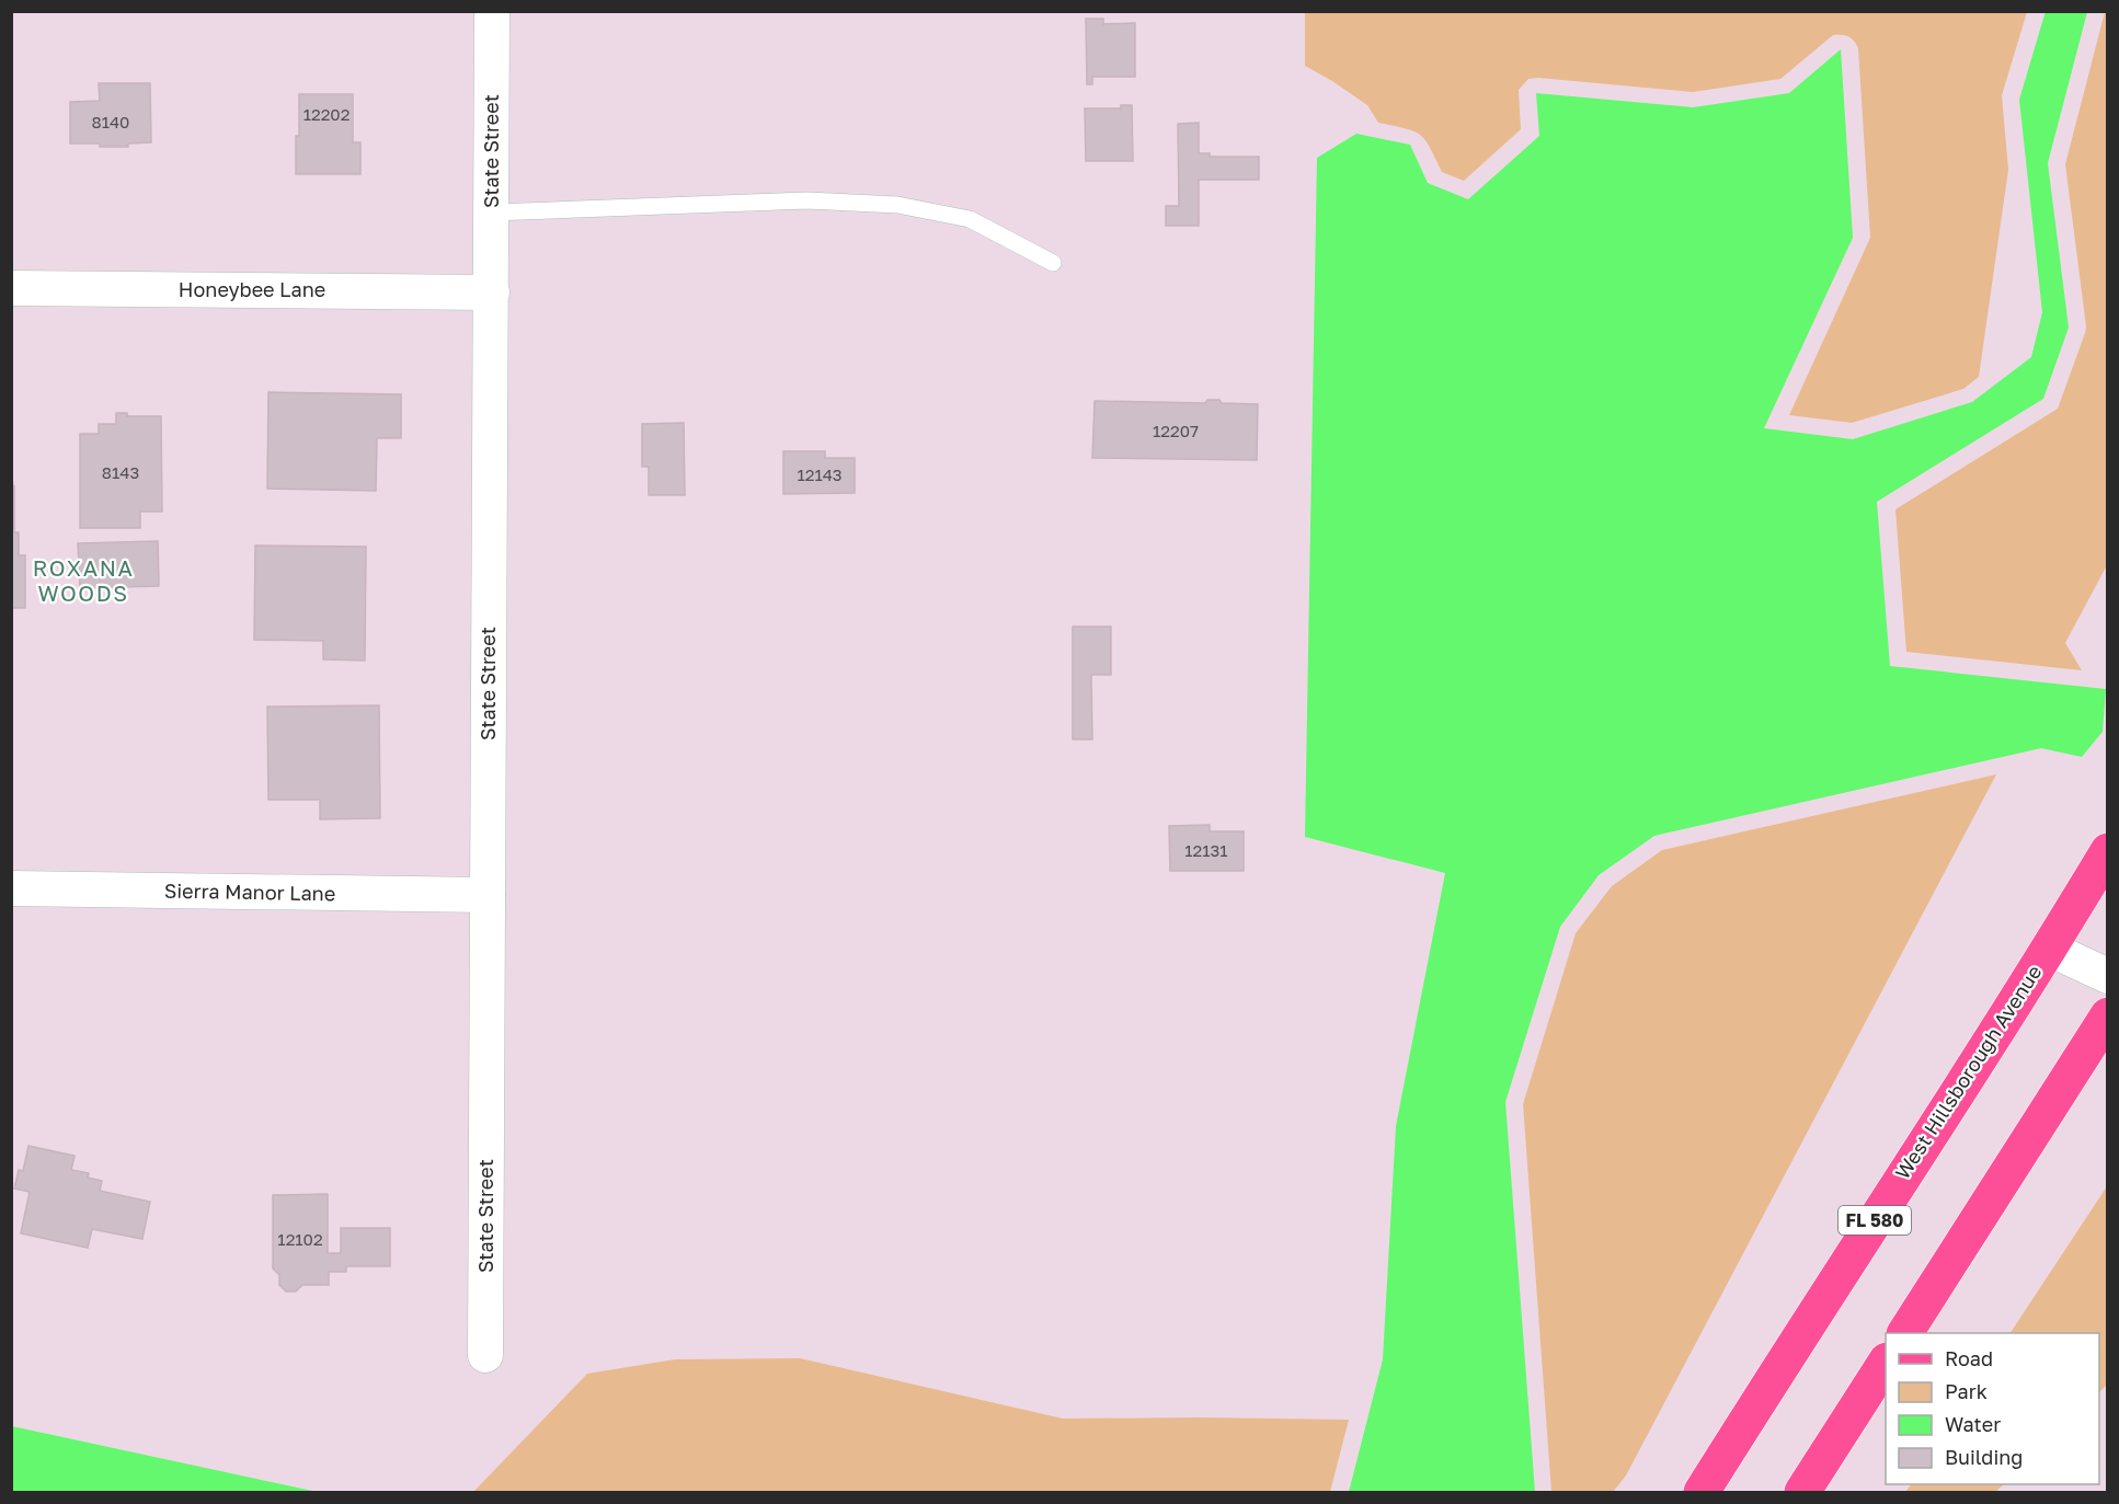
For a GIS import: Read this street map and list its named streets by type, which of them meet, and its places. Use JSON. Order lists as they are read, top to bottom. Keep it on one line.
{"streets":{"main road":["West Hillsborough Avenue","FL 580"],"street":["State Street","Honeybee Lane","Sierra Manor Lane"]},"crossings":[["State Street","Honeybee Lane"],["State Street","Sierra Manor Lane"]],"districts":["ROXANA WOODS"],"house_numbers":["12202","8140","12207","8143","12143","12131","12102"],"legend":["Road","Park","Water","Building"]}
